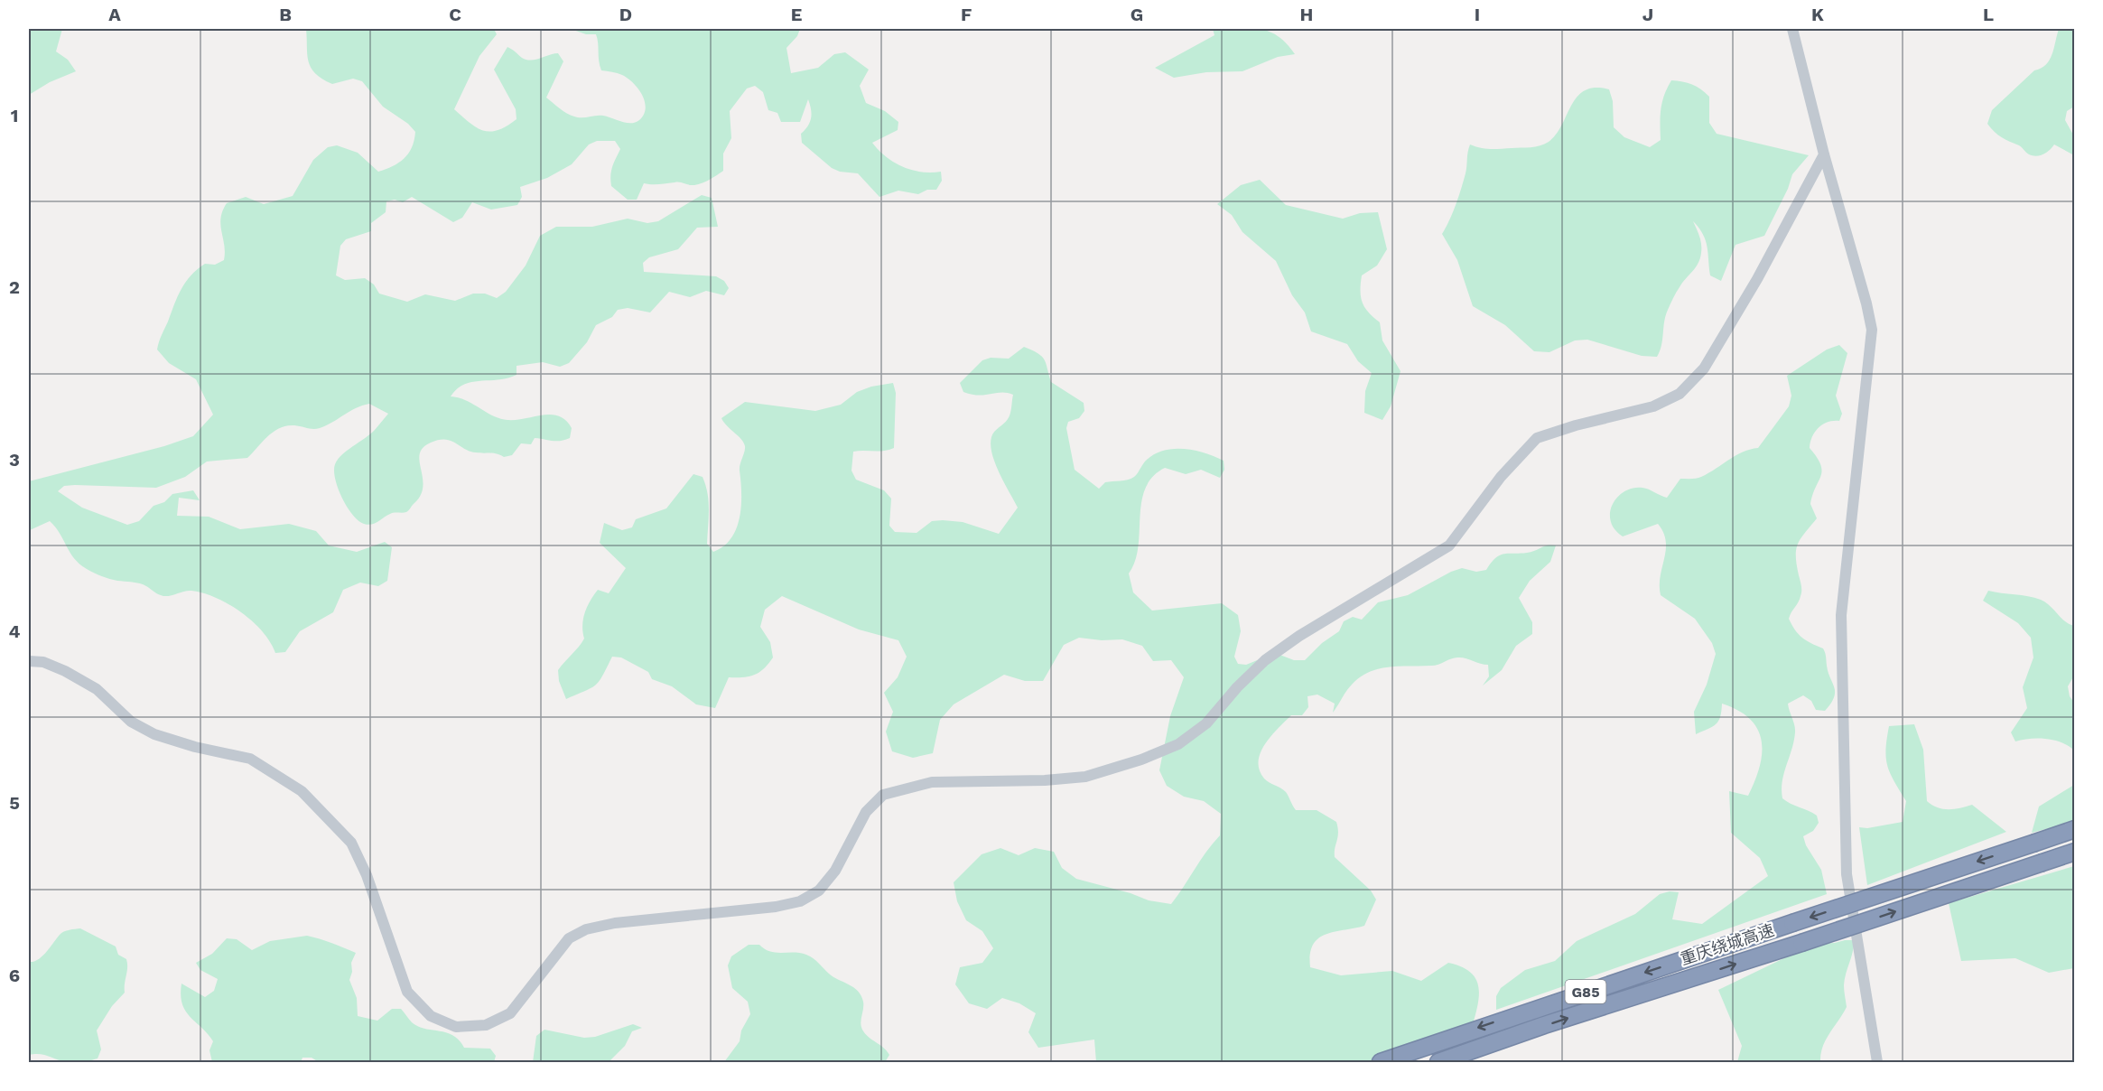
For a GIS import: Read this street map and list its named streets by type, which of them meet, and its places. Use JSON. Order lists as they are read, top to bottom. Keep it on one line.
{"streets":{"highway":["重庆绕城高速","G85"]},"grid":{"columns":["A","B","C","D","E","F","G","H","I","J","K","L"],"rows":["1","2","3","4","5","6"]}}
